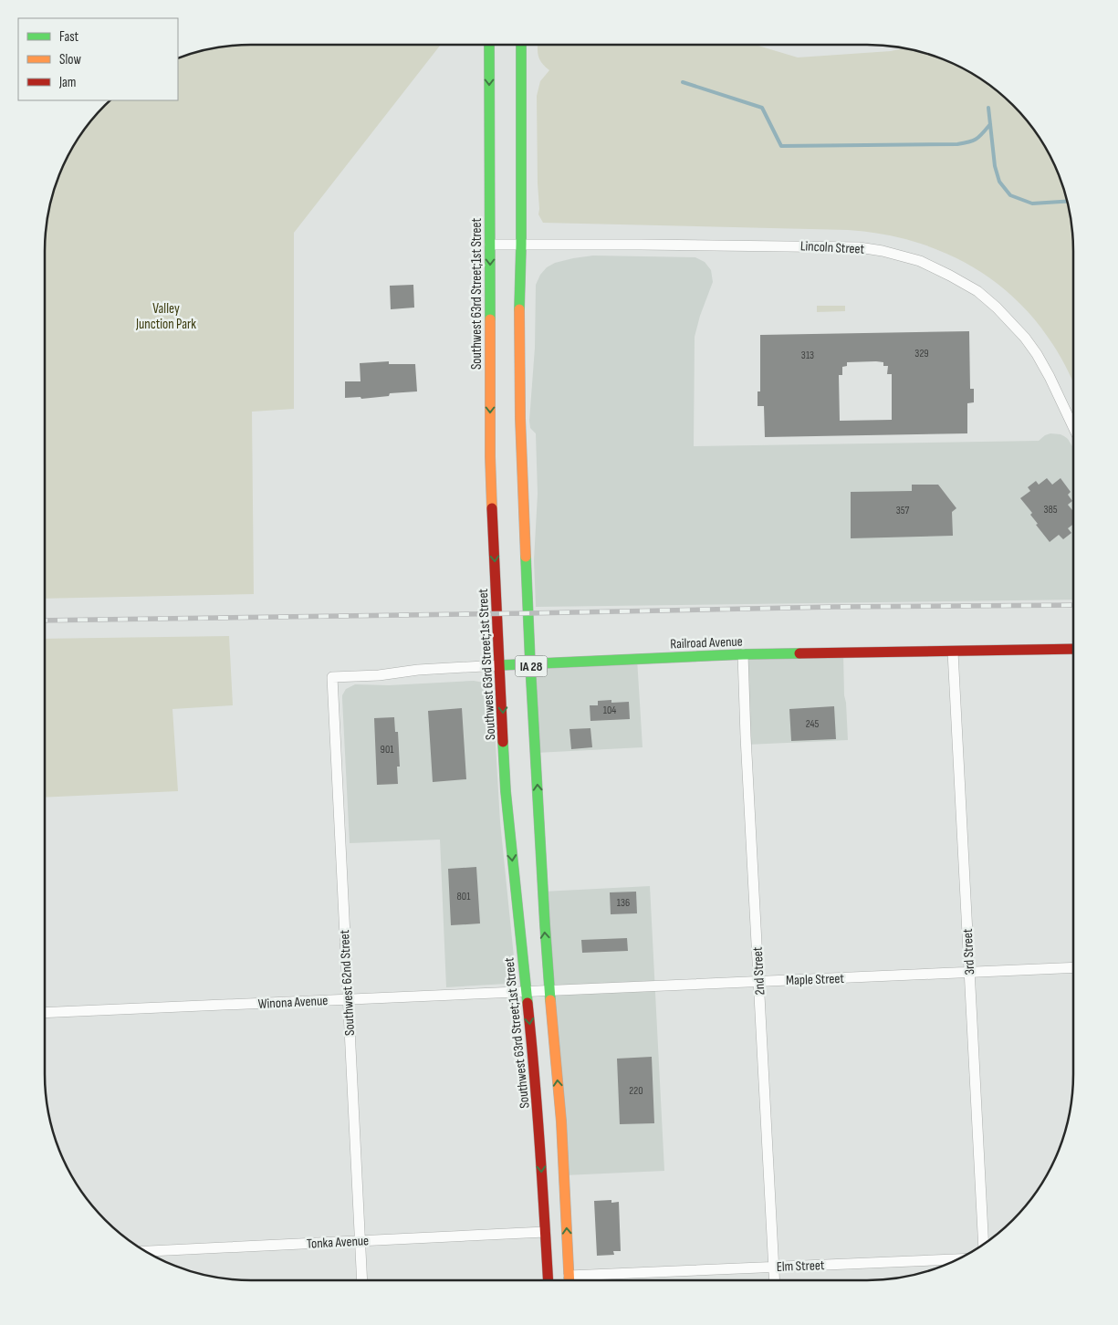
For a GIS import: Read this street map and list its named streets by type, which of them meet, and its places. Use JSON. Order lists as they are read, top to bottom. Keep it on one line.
{"streets":{"main road":["Southwest 63rd Street;1st Street","Railroad Avenue","IA 28"],"street":["Lincoln Street","3rd Street","2nd Street","Maple Street","Southwest 62nd Street","Winona Avenue","Tonka Avenue","Elm Street"]},"crossings":[["Lincoln Street","Southwest 63rd Street;1st Street"],["Lincoln Street","IA 28"],["Southwest 63rd Street;1st Street","Railroad Avenue"],["Southwest 63rd Street;1st Street","Winona Avenue"],["Southwest 63rd Street;1st Street","Tonka Avenue"],["Railroad Avenue","IA 28"],["Railroad Avenue","3rd Street"],["Railroad Avenue","2nd Street"],["Railroad Avenue","Southwest 62nd Street"],["IA 28","Maple Street"],["IA 28","Winona Avenue"],["IA 28","Elm Street"],["3rd Street","Maple Street"],["2nd Street","Maple Street"],["2nd Street","Elm Street"],["Maple Street","Winona Avenue"],["Southwest 62nd Street","Winona Avenue"],["Southwest 62nd Street","Tonka Avenue"]],"parks":["Valley Junction Park"],"house_numbers":["329","313","385","357","104","245","901","801","136","220"],"legend":["Fast","Slow","Jam"]}
